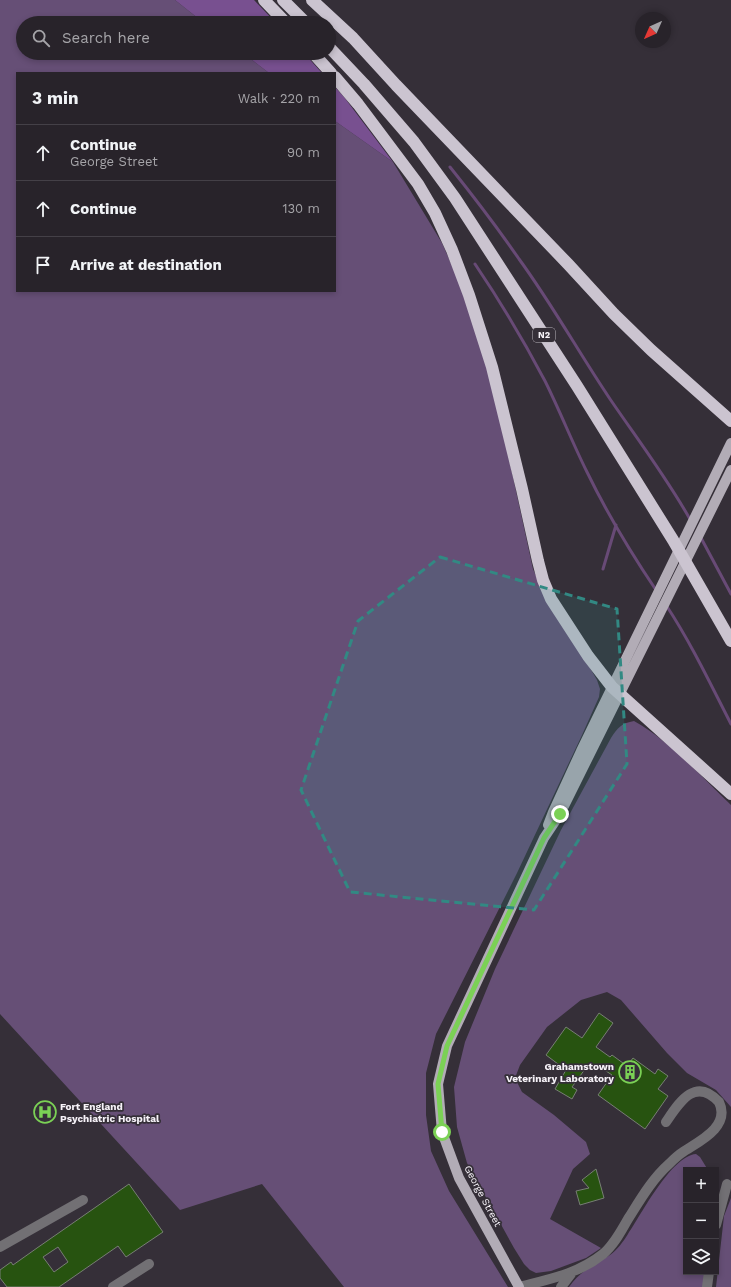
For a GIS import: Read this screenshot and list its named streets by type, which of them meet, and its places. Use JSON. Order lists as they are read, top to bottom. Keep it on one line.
{"streets":{"highway":["N2"],"main road":["George Street"]},"places":{"building":["Grahamstown Veterinary Laboratory"],"hospital":["Fort England Psychiatric Hospital"]},"north":"bottom left","page":{"search":"Search here","heading":["3 min","Walk · 220 m"],"list":[["Continue","George Street","90 m"],["Continue","130 m"],"Arrive at destination"],"map_buttons":["+","−"]}}
